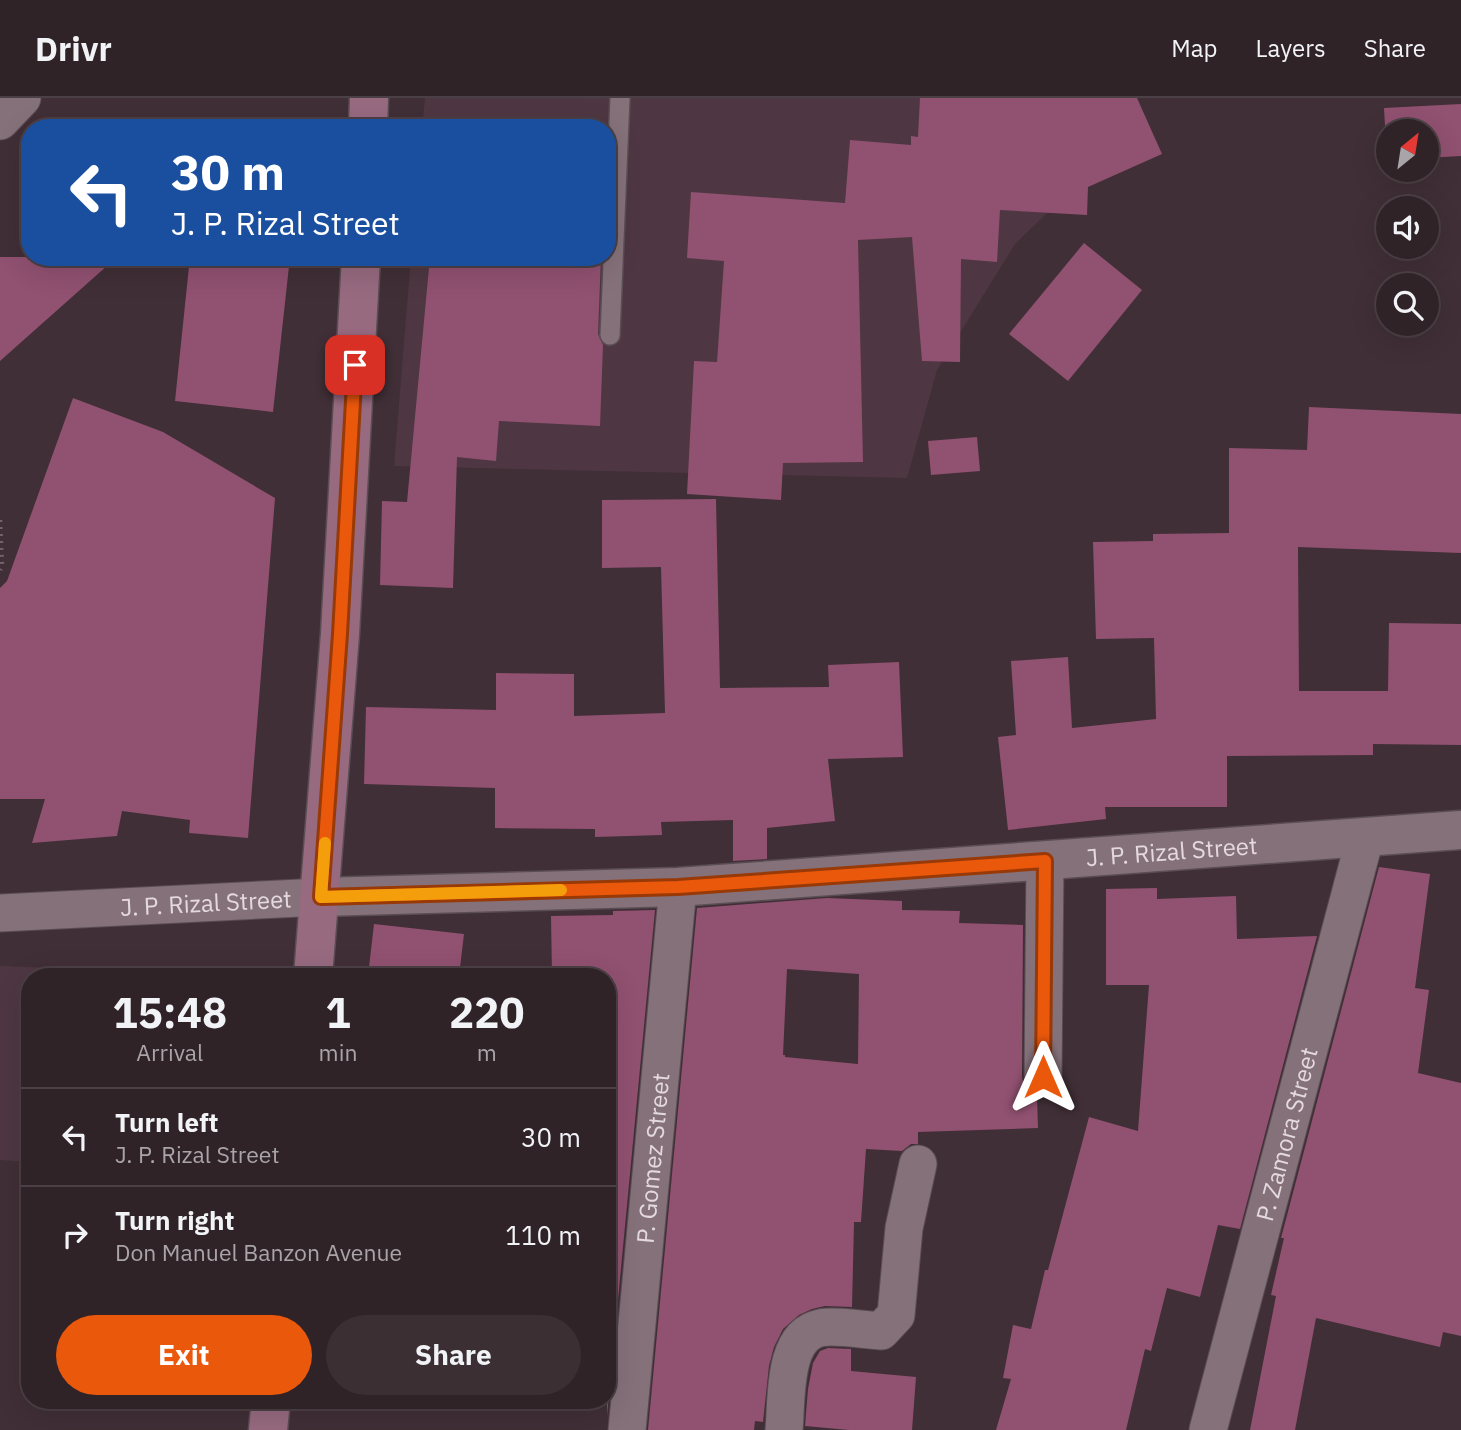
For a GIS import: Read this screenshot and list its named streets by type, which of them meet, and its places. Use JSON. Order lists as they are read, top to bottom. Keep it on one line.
{"streets":{"street":["J. P. Rizal Street","P. Zamora Street","P. Gomez Street"]},"crossings":[["J. P. Rizal Street","P. Zamora Street"],["J. P. Rizal Street","P. Gomez Street"]],"north":"top right","page":{"header":"Drivr","nav":["Map","Layers","Share"],"turn":["30 m","J. P. Rizal Street"],"eta":["15:48","Arrival","1","min","220","m"],"list":[{"name":"Turn left","note":"J. P. Rizal Street","value":"30 m"},{"name":"Turn right","note":"Don Manuel Banzon Avenue","value":"110 m"}],"buttons":["Exit","Share"]}}
